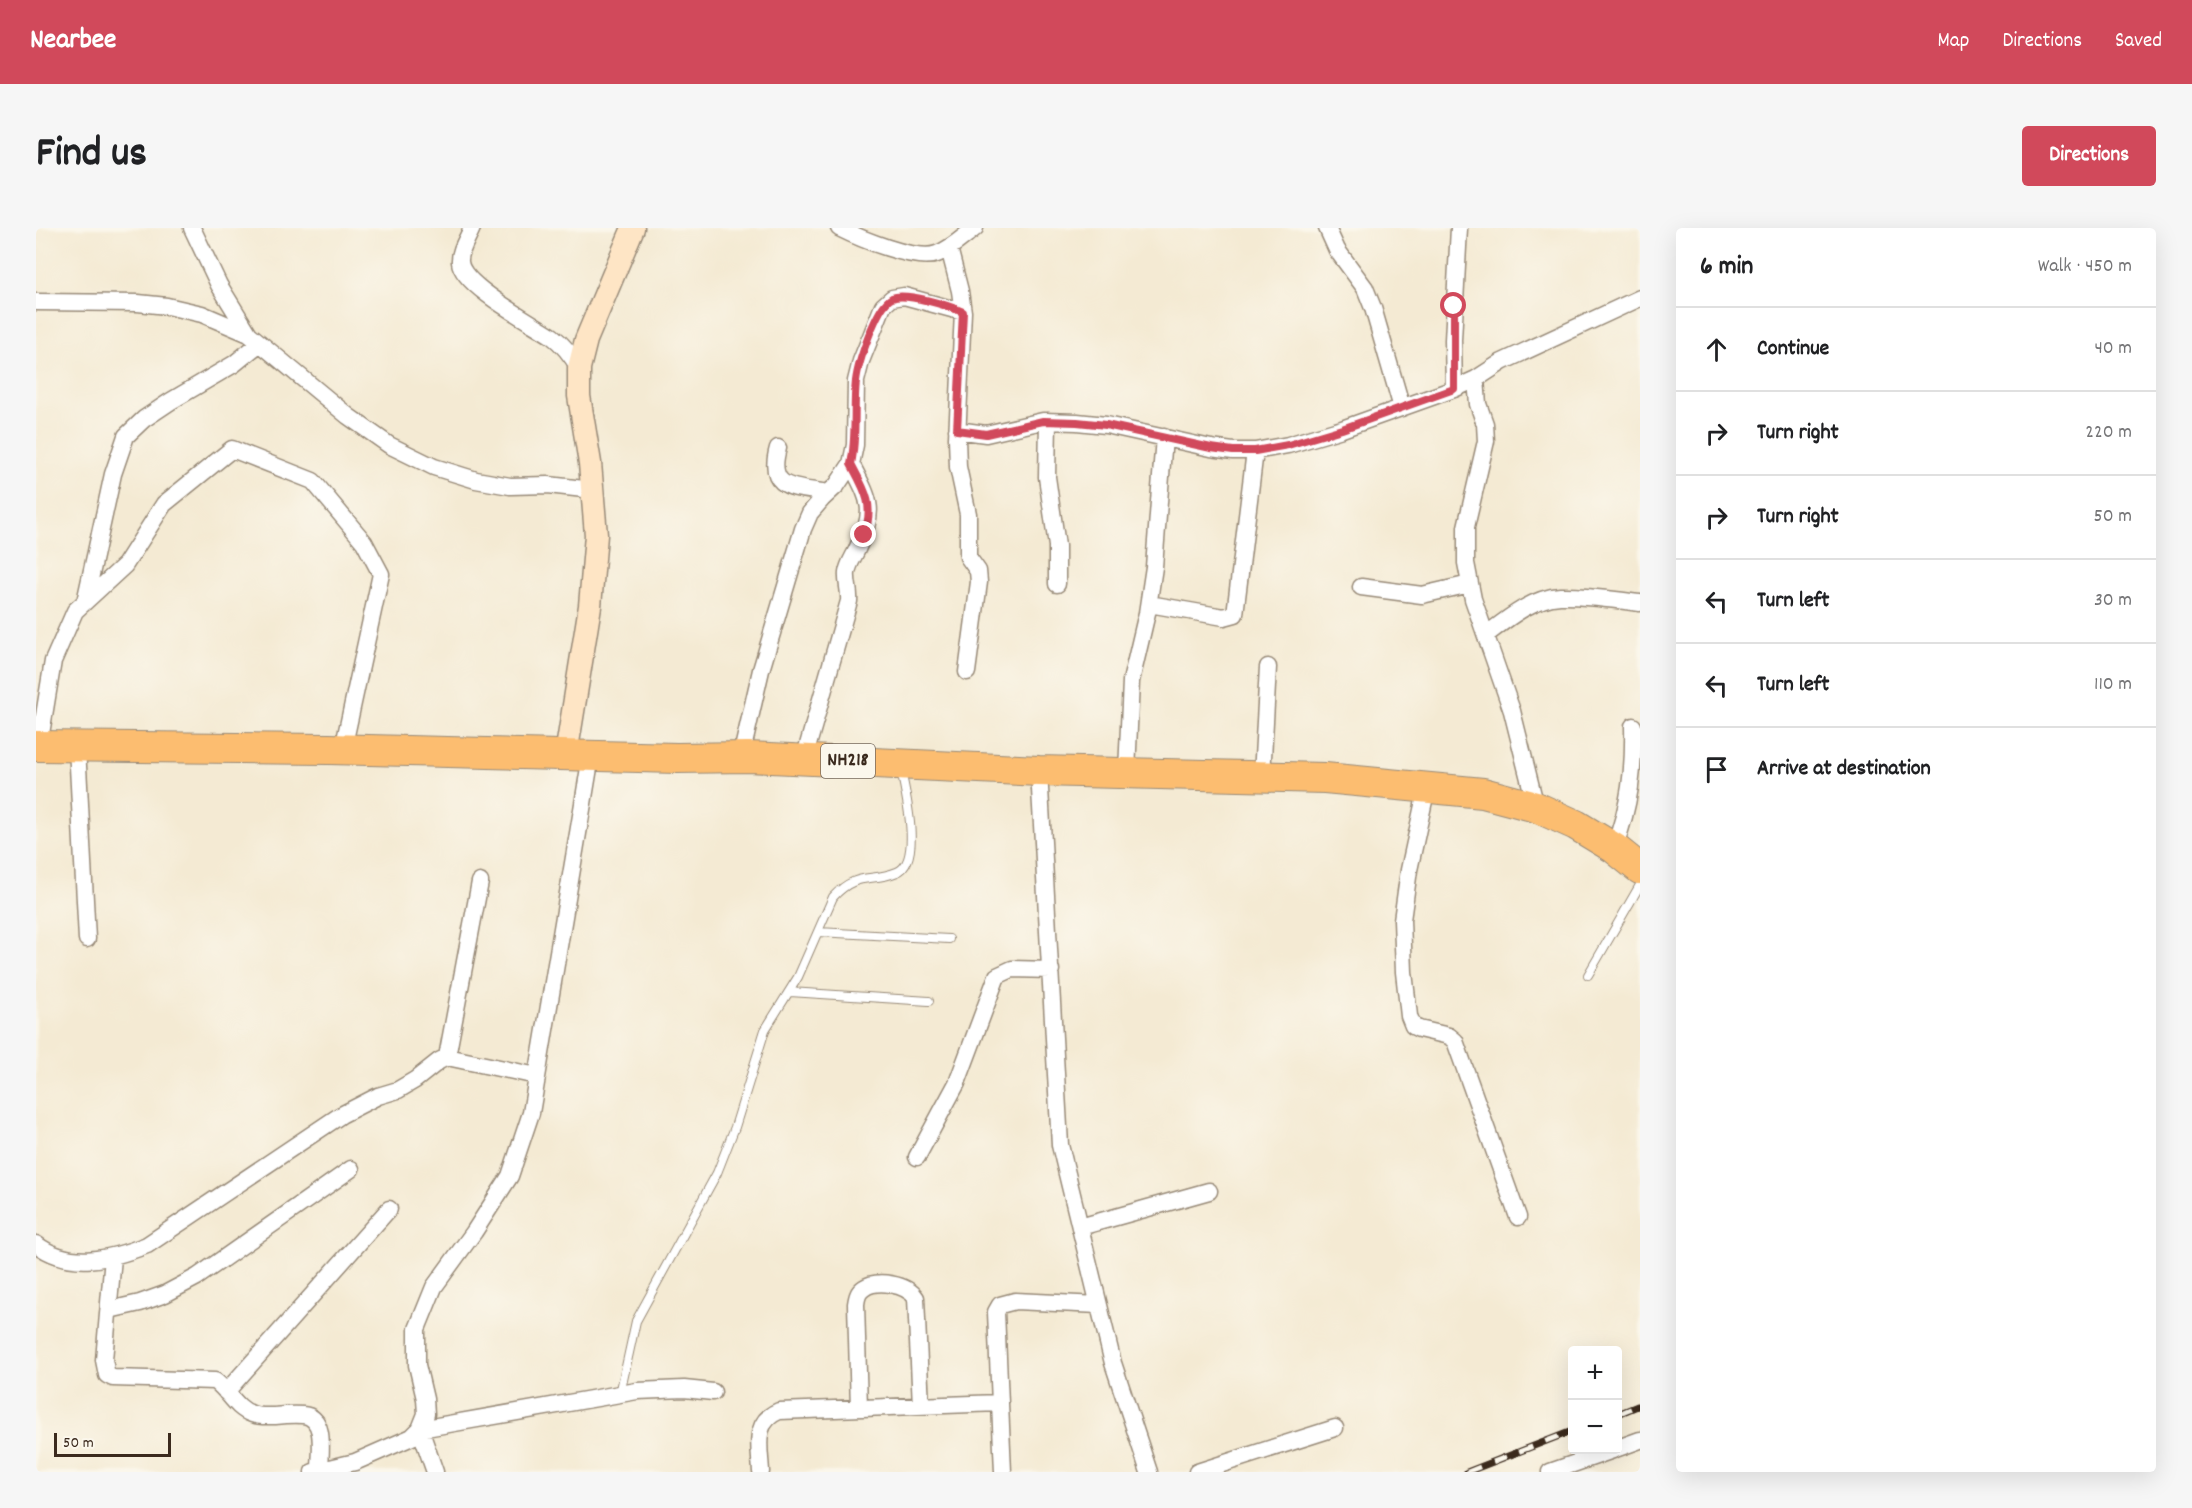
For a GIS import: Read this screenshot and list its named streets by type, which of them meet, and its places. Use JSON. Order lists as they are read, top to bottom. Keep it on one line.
{"streets":{"highway":["NH218"]},"scale_bar":"50 m","page":{"header":"Nearbee","nav":["Map","Directions","Saved"],"title":"Find us","buttons":"Directions","heading":["6 min","Walk · 450 m"],"list":[["Continue","40 m"],["Turn right","220 m"],["Turn right","50 m"],["Turn left","30 m"],["Turn left","110 m"],"Arrive at destination"],"map_buttons":["+","−"],"scale":"50 m"}}
